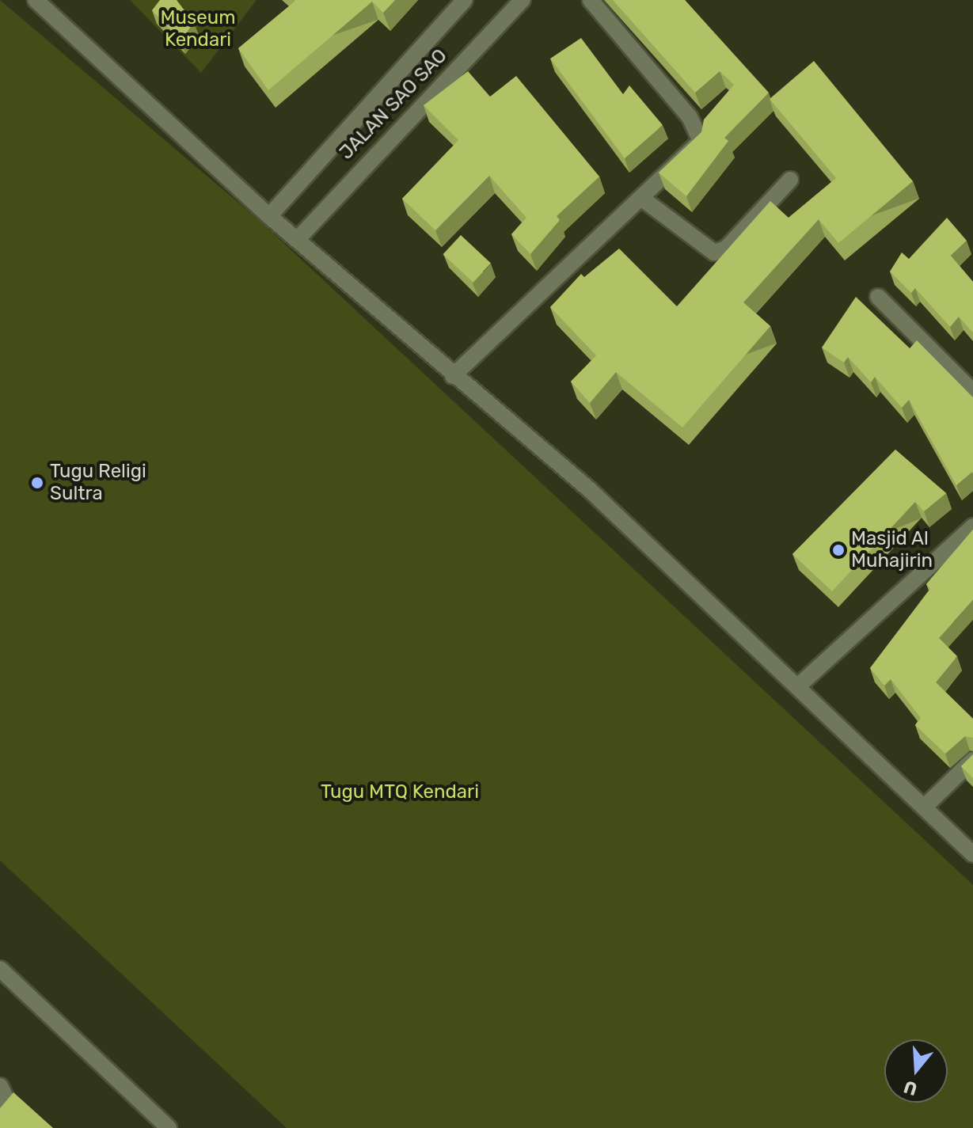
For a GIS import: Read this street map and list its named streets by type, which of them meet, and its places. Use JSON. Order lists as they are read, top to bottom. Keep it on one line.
{"streets":{"street":["JALAN SAO SAO"]},"parks":["Museum Kendari","Tugu MTQ Kendari"],"places":["Tugu Religi Sultra","Masjid Al Muhajirin"],"north":"bottom"}
